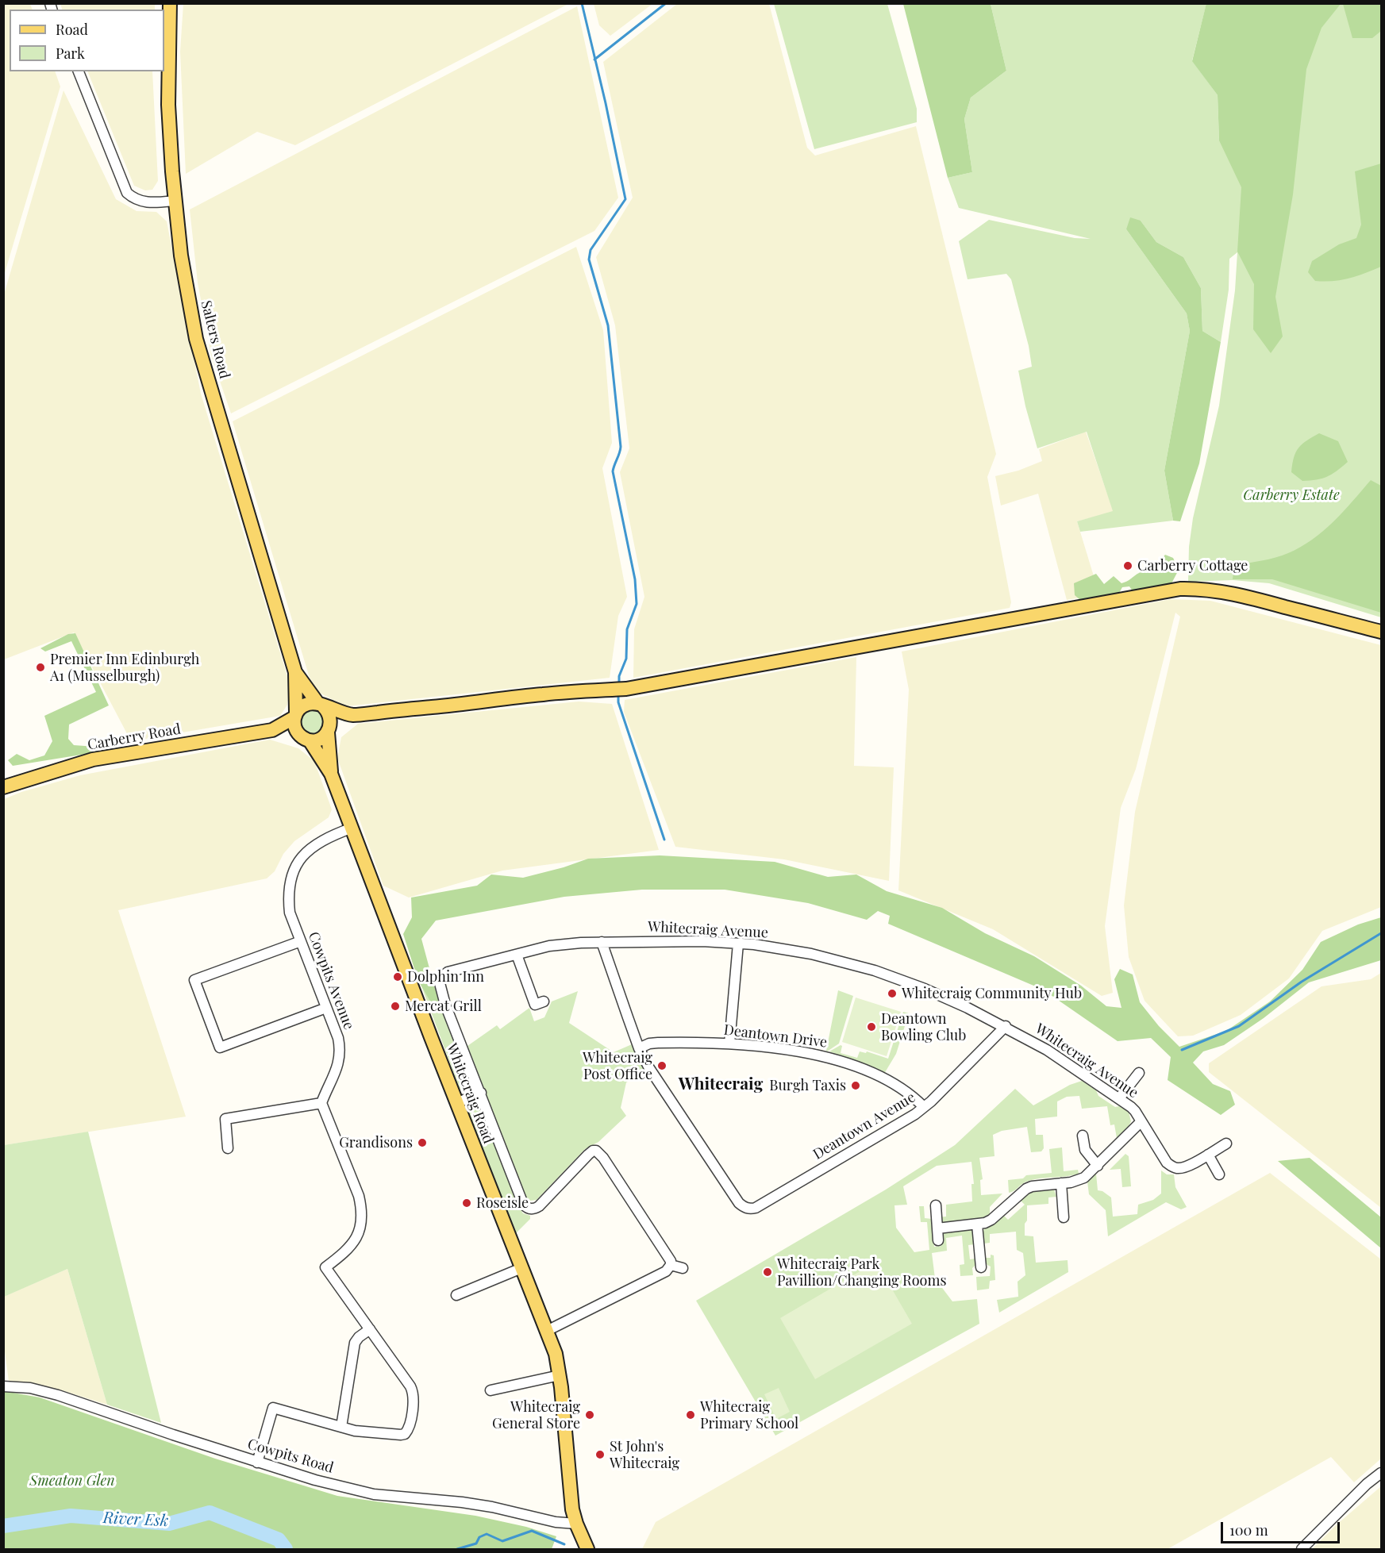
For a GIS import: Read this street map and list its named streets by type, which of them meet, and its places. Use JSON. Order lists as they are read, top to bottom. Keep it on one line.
{"streets":{"main road":["Salters Road","Carberry Road","Whitecraig Road"],"street":["Whitecraig Avenue","Cowpits Avenue","Deantown Drive","Deantown Avenue","Cowpits Road"]},"crossings":[["Salters Road","Carberry Road"],["Whitecraig Avenue","Deantown Avenue"],["Cowpits Avenue","Whitecraig Road"],["Deantown Drive","Deantown Avenue"],["Whitecraig Road","Cowpits Road"]],"districts":["Whitecraig"],"water":["River Esk"],"parks":["Carberry Estate","Smeaton Glen"],"places":["Carberry Cottage","Premier Inn Edinburgh A1 (Musselburgh)","Dolphin Inn","Whitecraig Community Hub","Mercat Grill","Deantown Bowling Club","Whitecraig Post Office","Burgh Taxis","Grandisons","Roseisle","Whitecraig Park Pavillion/Changing Rooms","Whitecraig General Store","Whitecraig Primary School","St John's Whitecraig"],"legend":["Road","Park"],"scale_bar":"100 m"}
